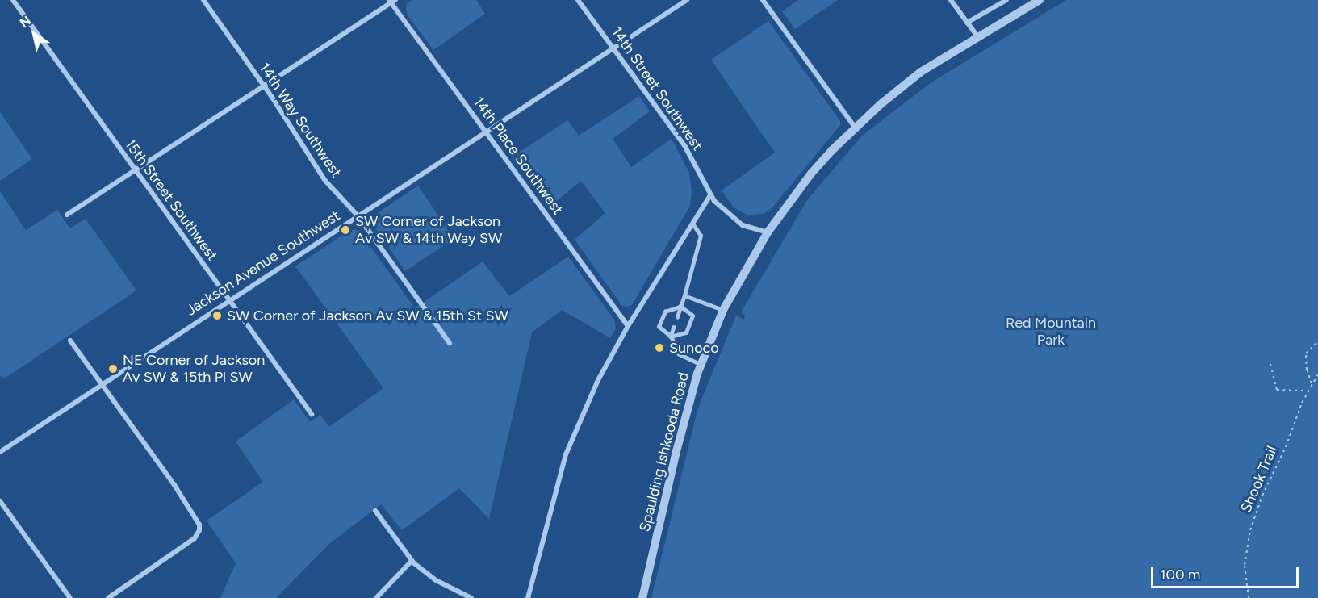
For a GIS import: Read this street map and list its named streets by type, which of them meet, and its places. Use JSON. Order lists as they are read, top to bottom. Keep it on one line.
{"streets":{"street":["14th Street Southwest","14th Way Southwest","14th Place Southwest","15th Street Southwest","Jackson Avenue Southwest","Spaulding Ishkooda Road"],"path":["Shook Trail"]},"crossings":[["14th Street Southwest","Jackson Avenue Southwest"],["14th Street Southwest","Spaulding Ishkooda Road"],["14th Way Southwest","Jackson Avenue Southwest"],["14th Place Southwest","Jackson Avenue Southwest"],["15th Street Southwest","Jackson Avenue Southwest"]],"parks":["Red Mountain Park"],"places":["SW Corner of Jackson Av SW & 14th Way SW","SW Corner of Jackson Av SW & 15th St SW","Sunoco","NE Corner of Jackson Av SW & 15th Pl SW"],"scale_bar":"100 m","north":"top left"}
